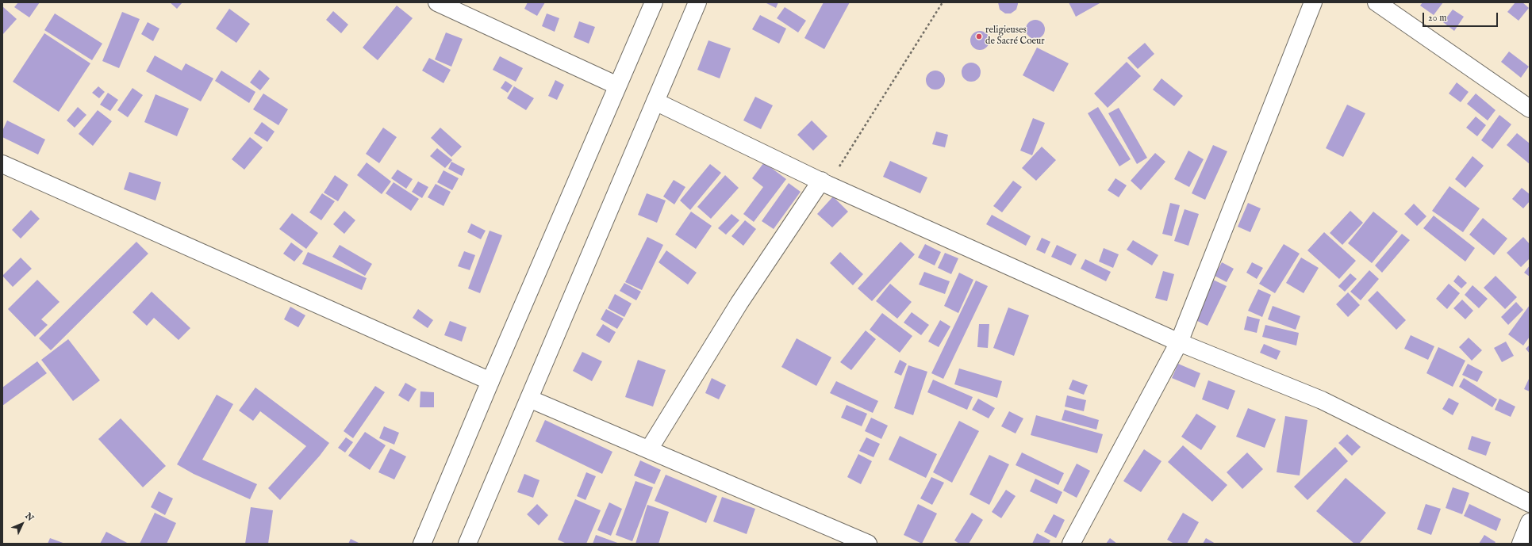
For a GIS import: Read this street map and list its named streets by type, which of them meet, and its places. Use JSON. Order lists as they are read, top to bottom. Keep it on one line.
{"places":["religieuses de Sacré Coeur"],"scale_bar":"20 m","north":"top right"}
